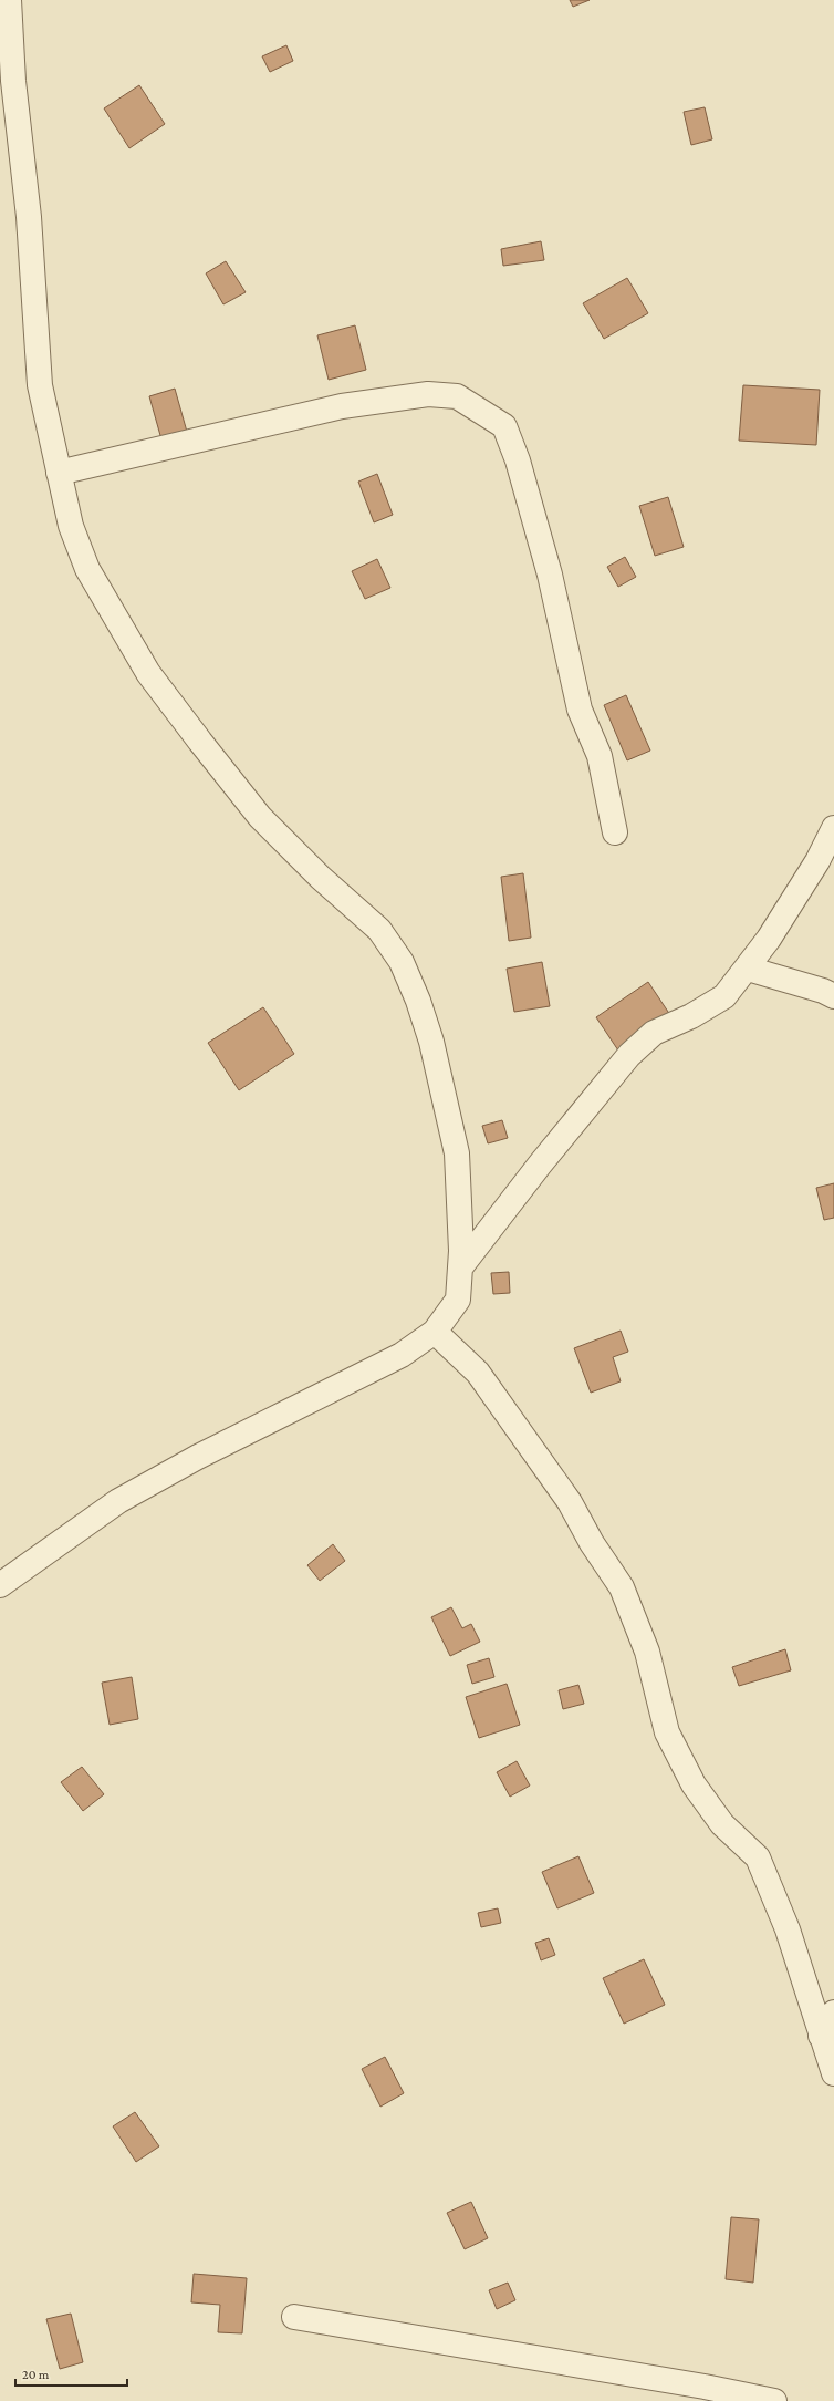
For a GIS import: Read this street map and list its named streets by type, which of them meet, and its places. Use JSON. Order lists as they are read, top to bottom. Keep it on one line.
{"scale_bar":"20 m"}
